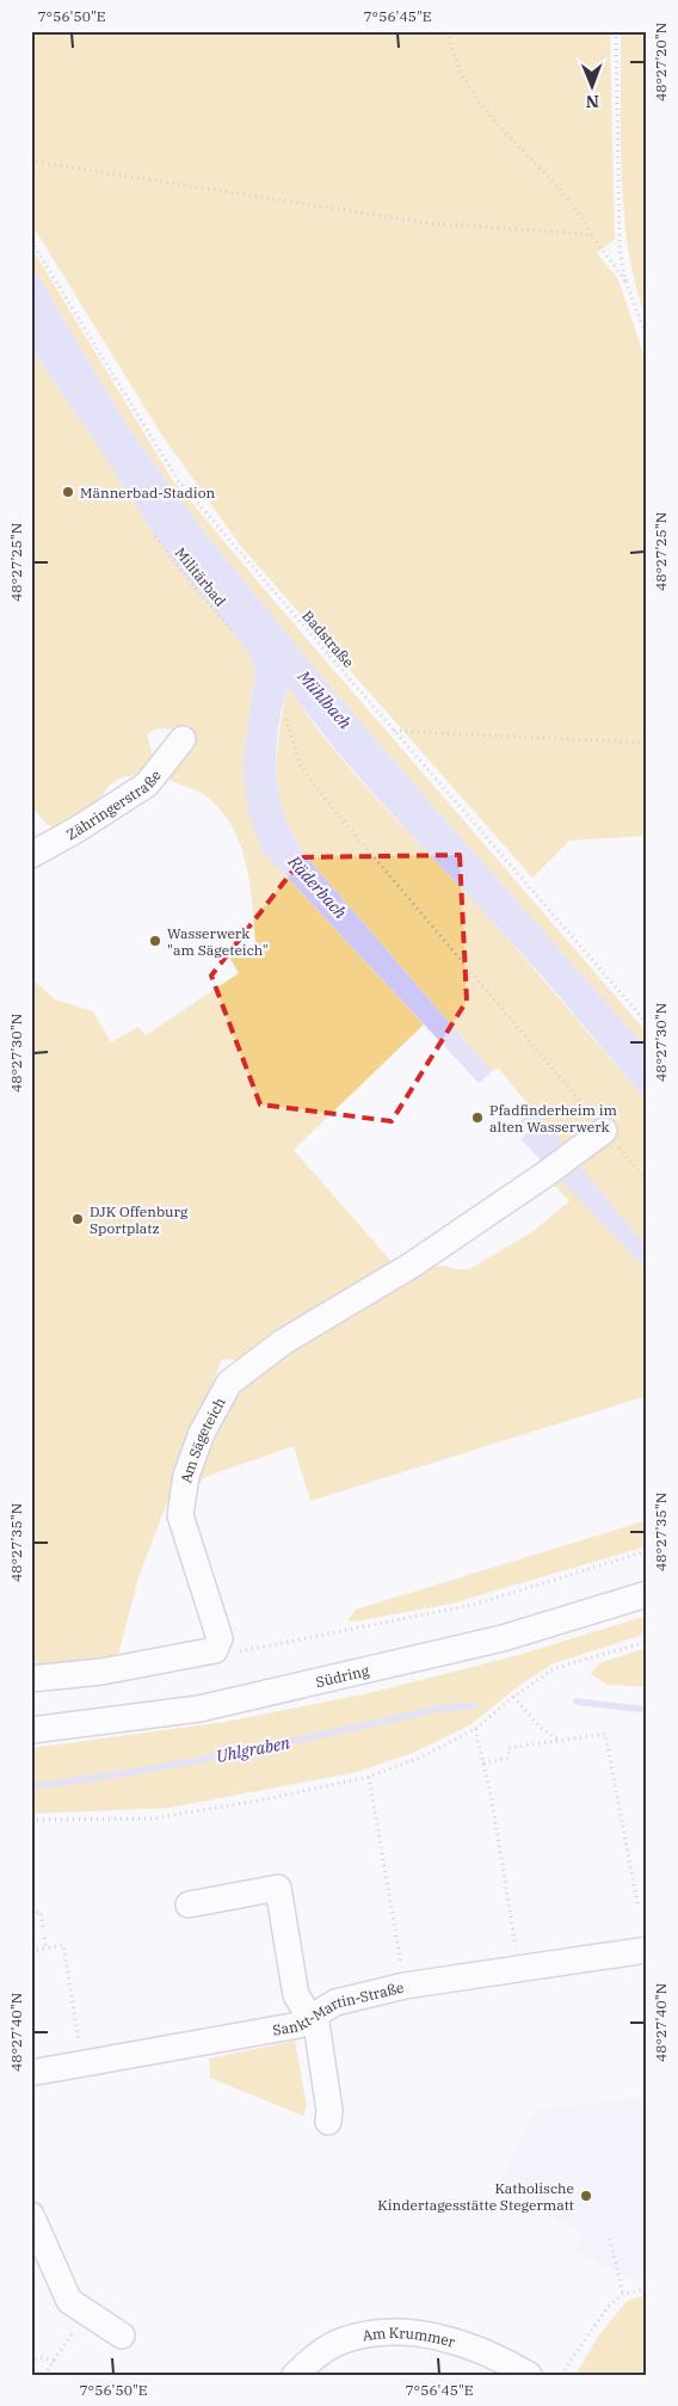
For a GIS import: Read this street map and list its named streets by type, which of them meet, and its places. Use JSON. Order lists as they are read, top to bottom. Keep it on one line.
{"streets":{"street":["Zähringerstraße","Am Sägeteich","Südring","Sankt-Martin-Straße","Am Krummer"],"path":["Militärbad","Badstraße"]},"water":["Mühlbach","Räderbach","Uhlgraben"],"places":["Männerbad-Stadion","Wasserwerk \"am Sägeteich\"","Pfadfinderheim im alten Wasserwerk","DJK Offenburg Sportplatz","Katholische Kindertagesstätte Stegermatt"],"north":"bottom","coordinates":["7°56'50\"E","7°56'45\"E","48°27'20\"N","48°27'25\"N","48°27'30\"N","48°27'35\"N","48°27'40\"N"]}
